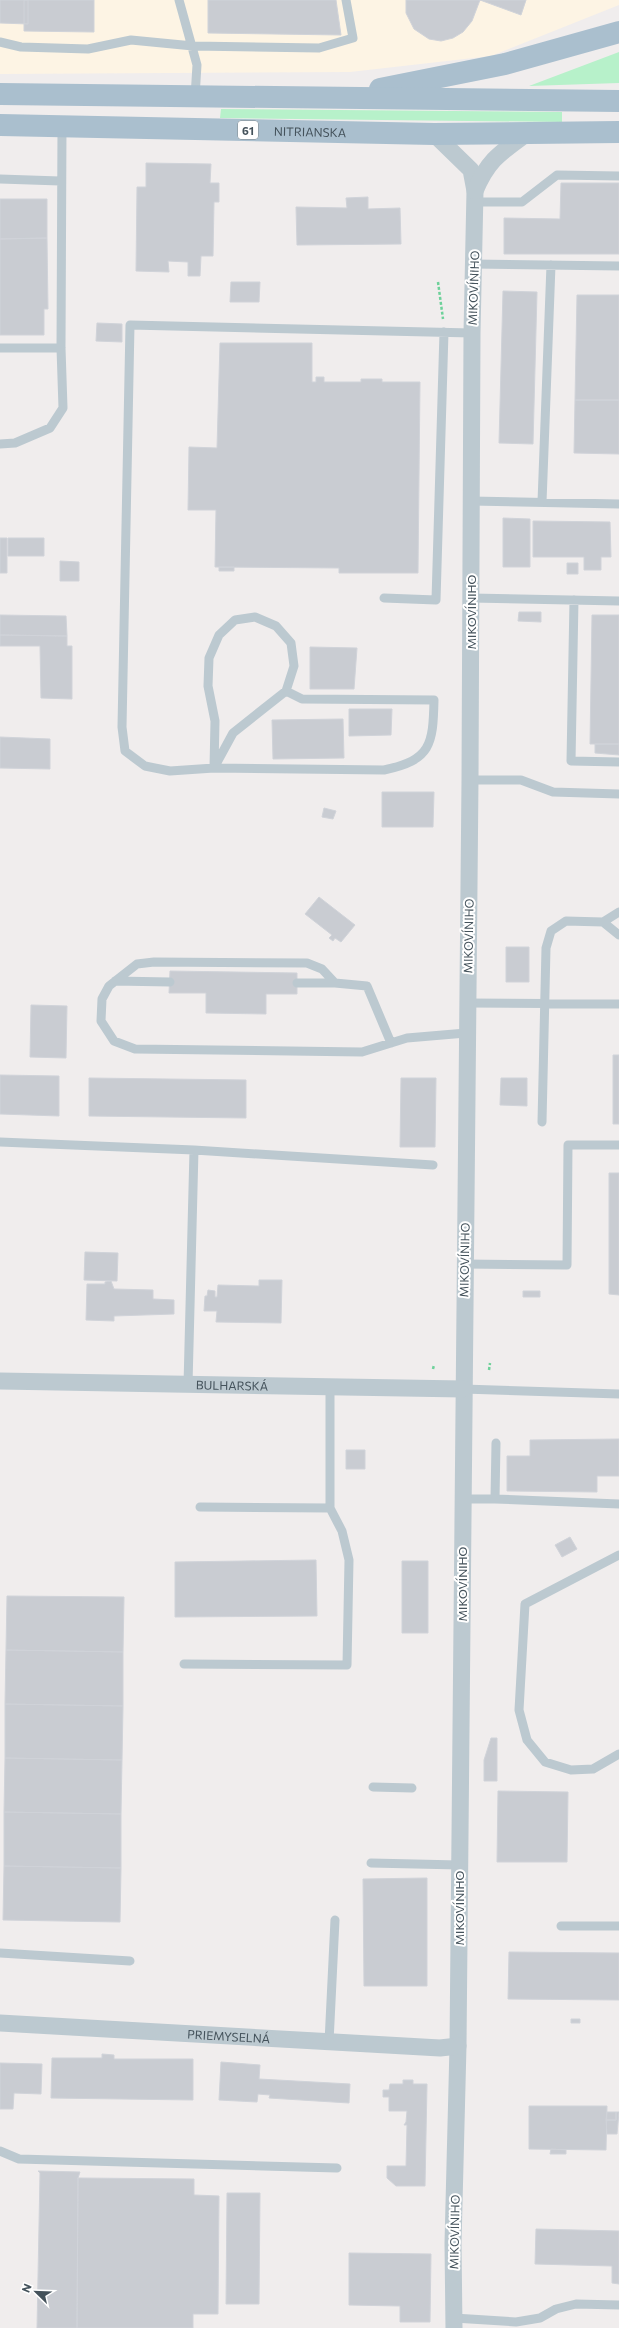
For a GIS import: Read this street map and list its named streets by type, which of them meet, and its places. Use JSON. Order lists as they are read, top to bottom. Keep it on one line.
{"streets":{"main road":["61","NITRIANSKA"],"street":["MIKOVÍNIHO","BULHARSKÁ","PRIEMYSELNÁ"]},"crossings":[["MIKOVÍNIHO","BULHARSKÁ"],["MIKOVÍNIHO","PRIEMYSELNÁ"]],"north":"top left"}
